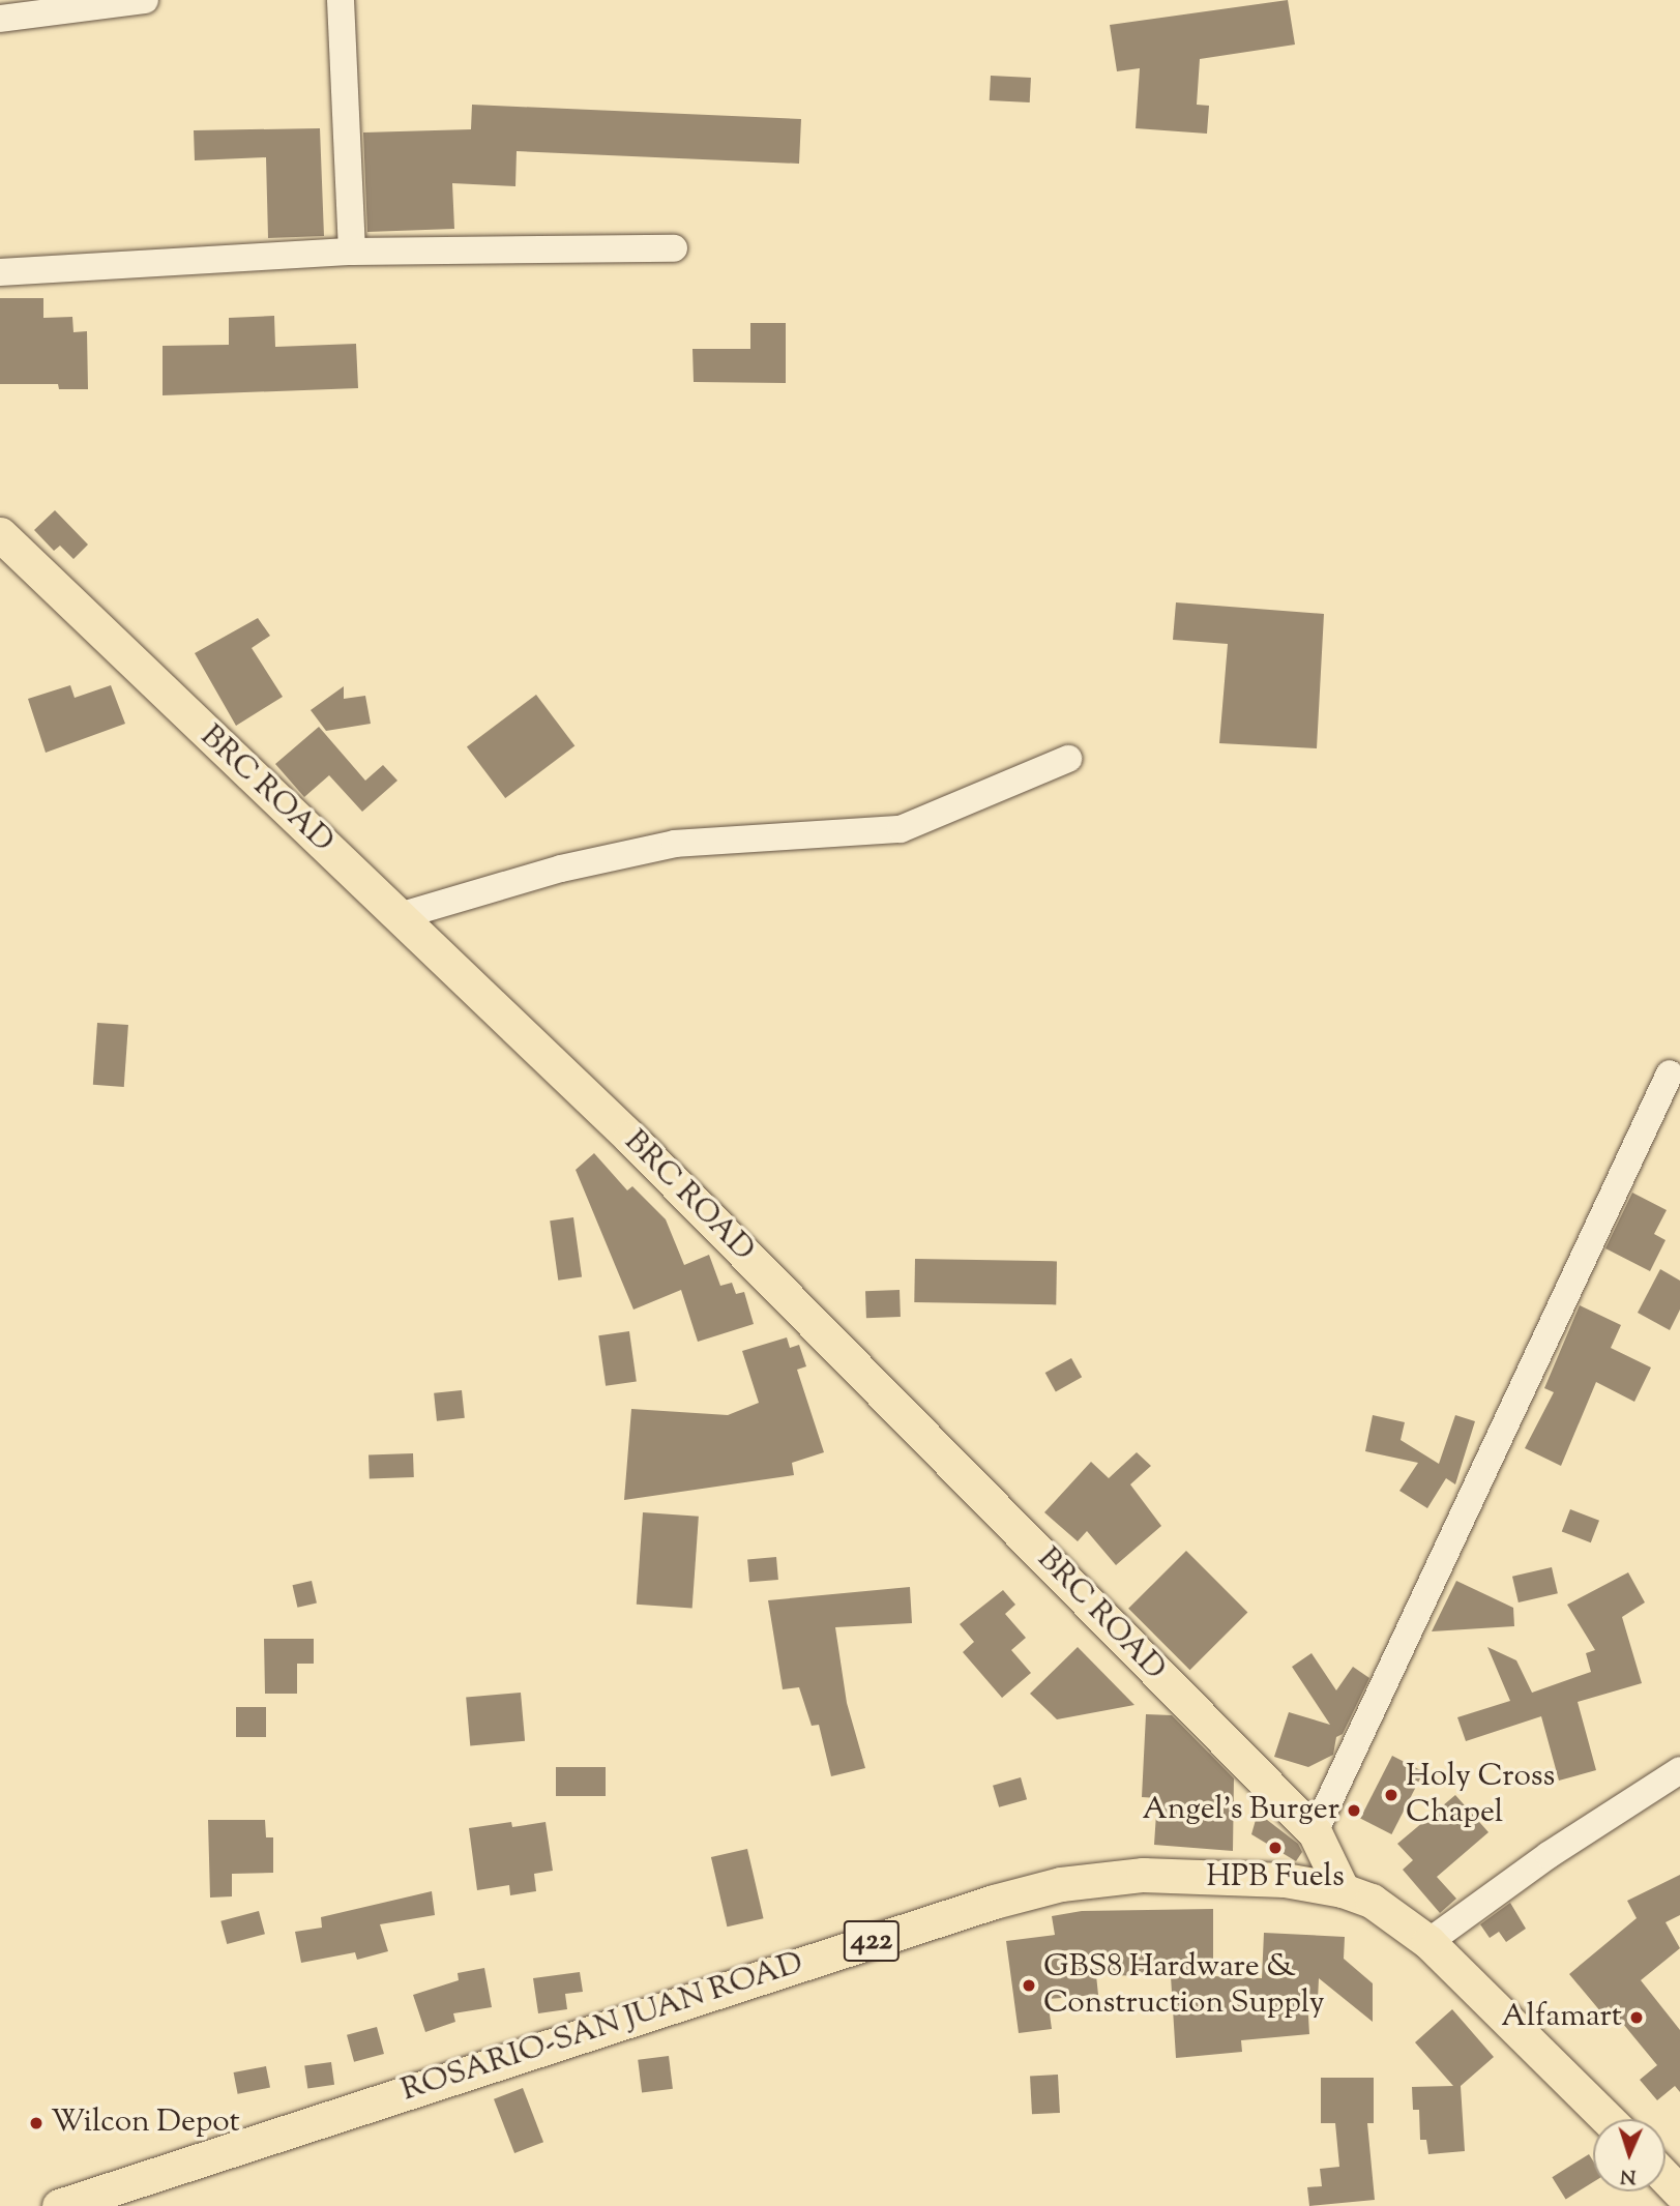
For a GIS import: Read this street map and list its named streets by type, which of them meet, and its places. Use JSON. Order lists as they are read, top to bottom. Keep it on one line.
{"streets":{"main road":["BRC ROAD","422","ROSARIO-SAN JUAN ROAD"]},"crossings":[["BRC ROAD","ROSARIO-SAN JUAN ROAD"]],"places":["Holy Cross Chapel","Angel's Burger","HPB Fuels","GBS8 Hardware & Construction Supply","Alfamart","Wilcon Depot"],"north":"bottom"}
